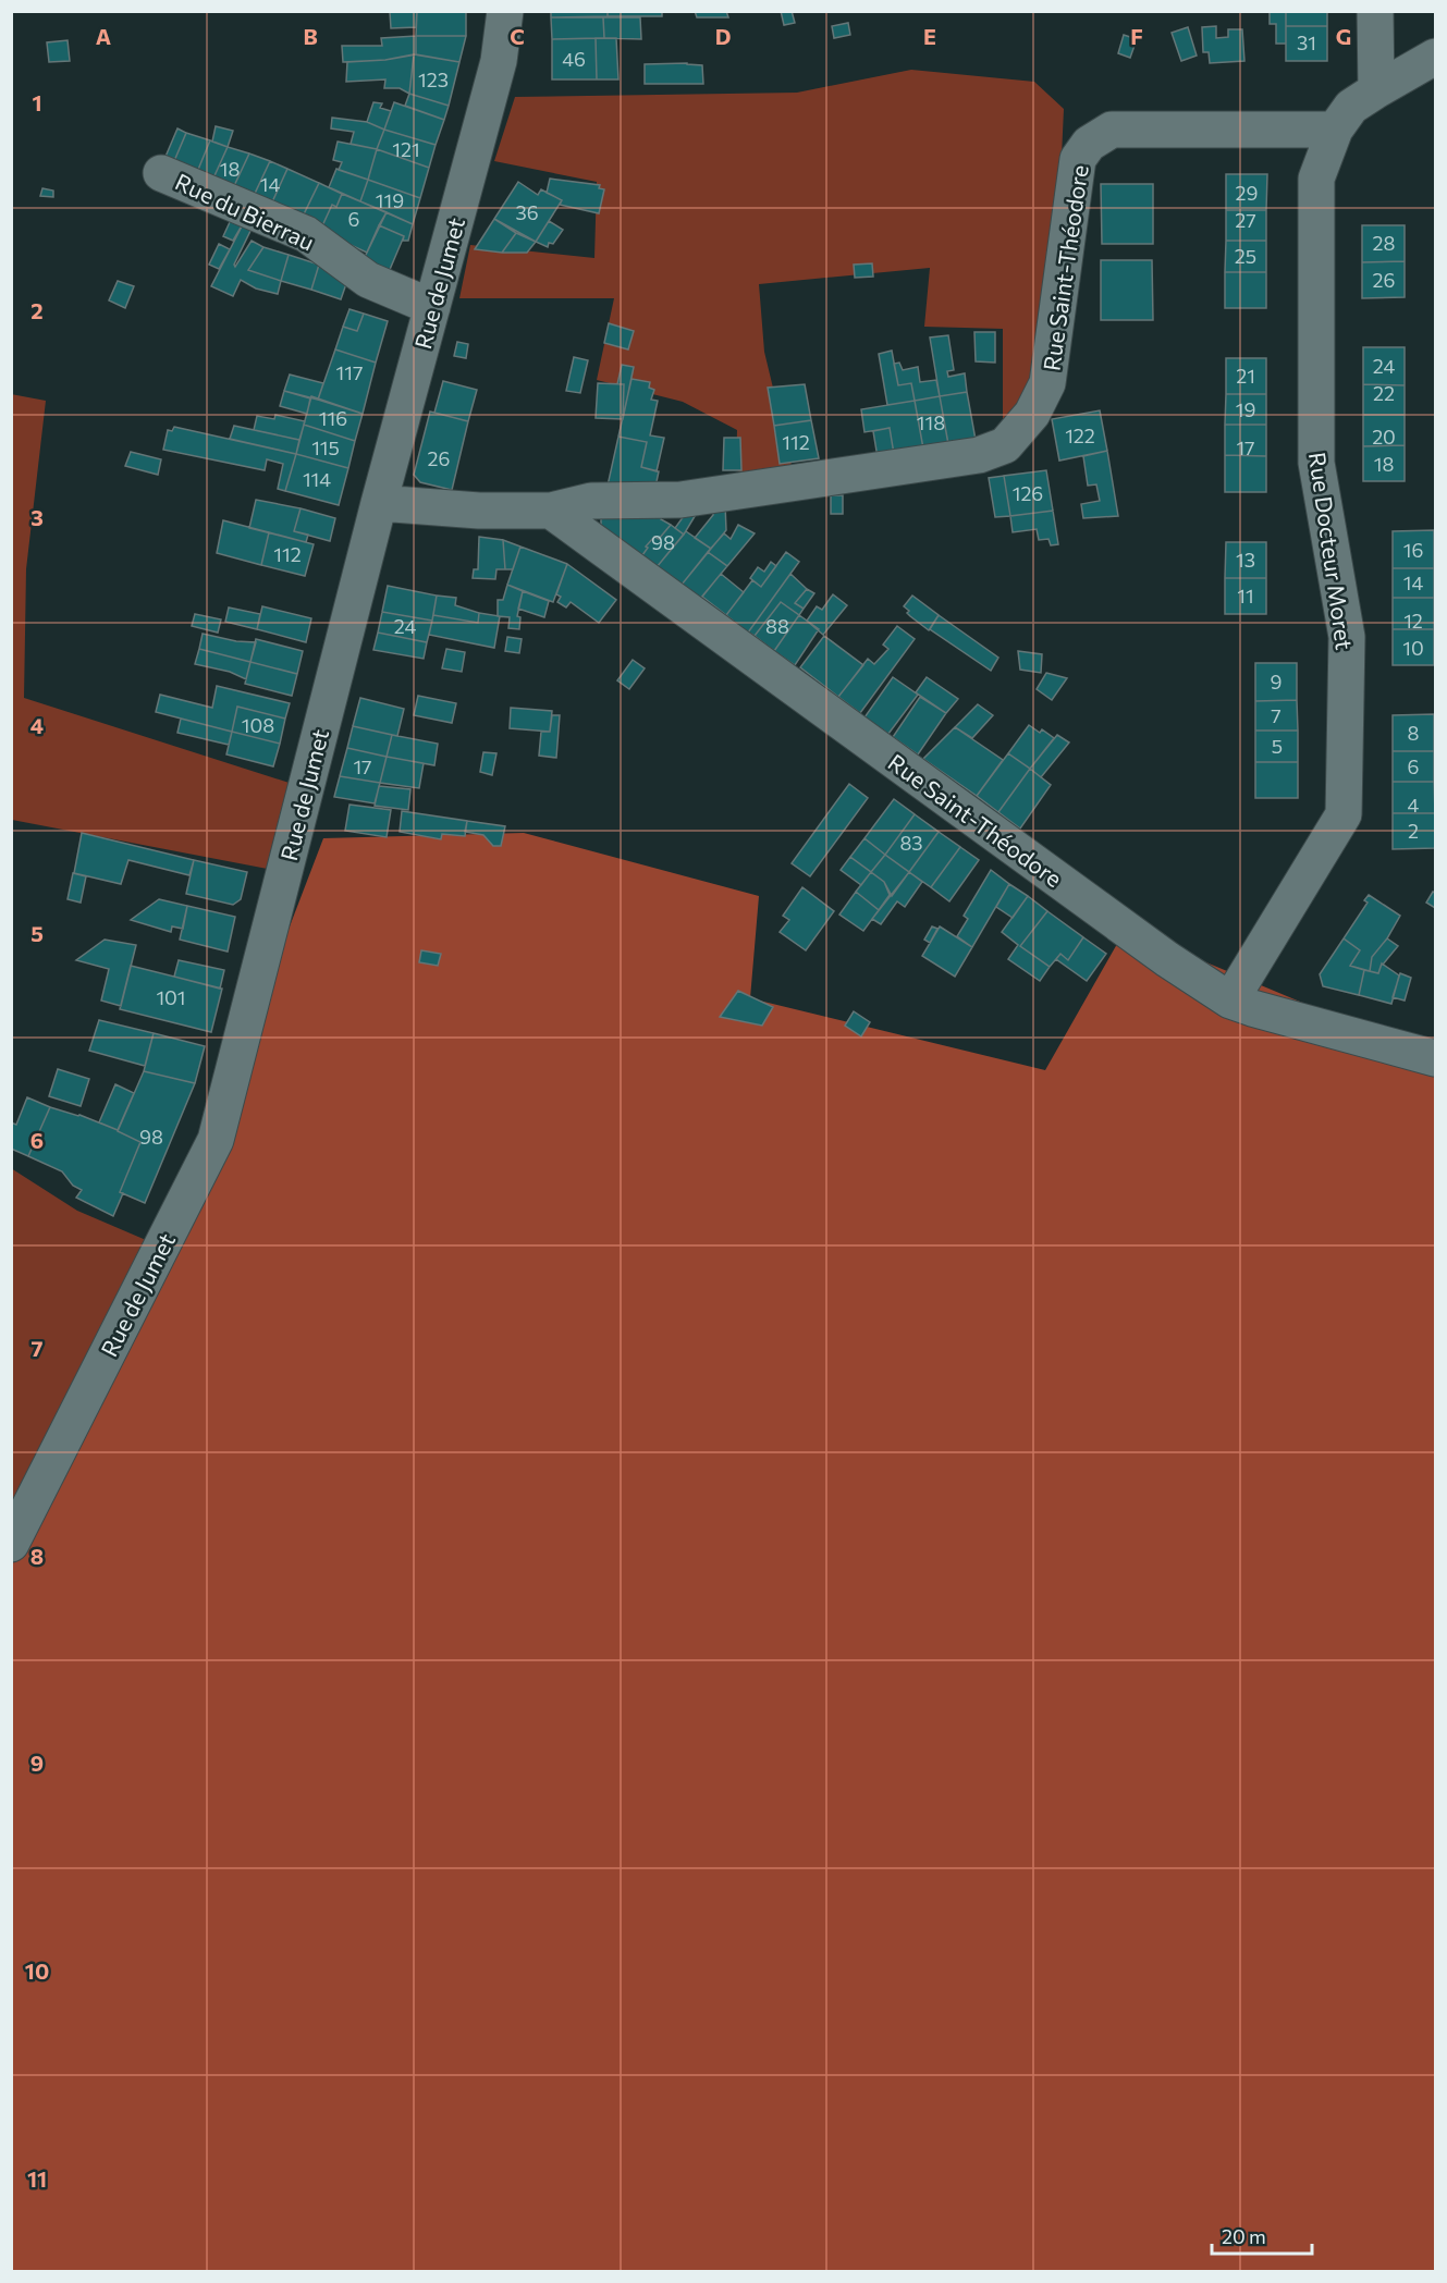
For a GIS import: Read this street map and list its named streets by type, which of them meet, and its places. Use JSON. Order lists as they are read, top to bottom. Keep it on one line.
{"streets":{"street":["Rue du Bierrau","Rue Saint-Théodore","Rue de Jumet","Rue Docteur Moret"]},"crossings":[["Rue du Bierrau","Rue de Jumet"],["Rue Saint-Théodore","Rue de Jumet"],["Rue Saint-Théodore","Rue Docteur Moret"]],"house_numbers":["31","46","123","121","18","14","29","119","36","6","27","28","25","26","24","117","21","22","19","116","118","122","20","112","115","17","26","18","114","126","98","16","112","13","14","11","12","24","88","10","9","7","108","8","5","17","6","4","2","83","101","98"],"scale_bar":"20 m","grid":{"columns":["A","B","C","D","E","F","G"],"rows":["1","2","3","4","5","6","7","8","9","10","11"]}}
